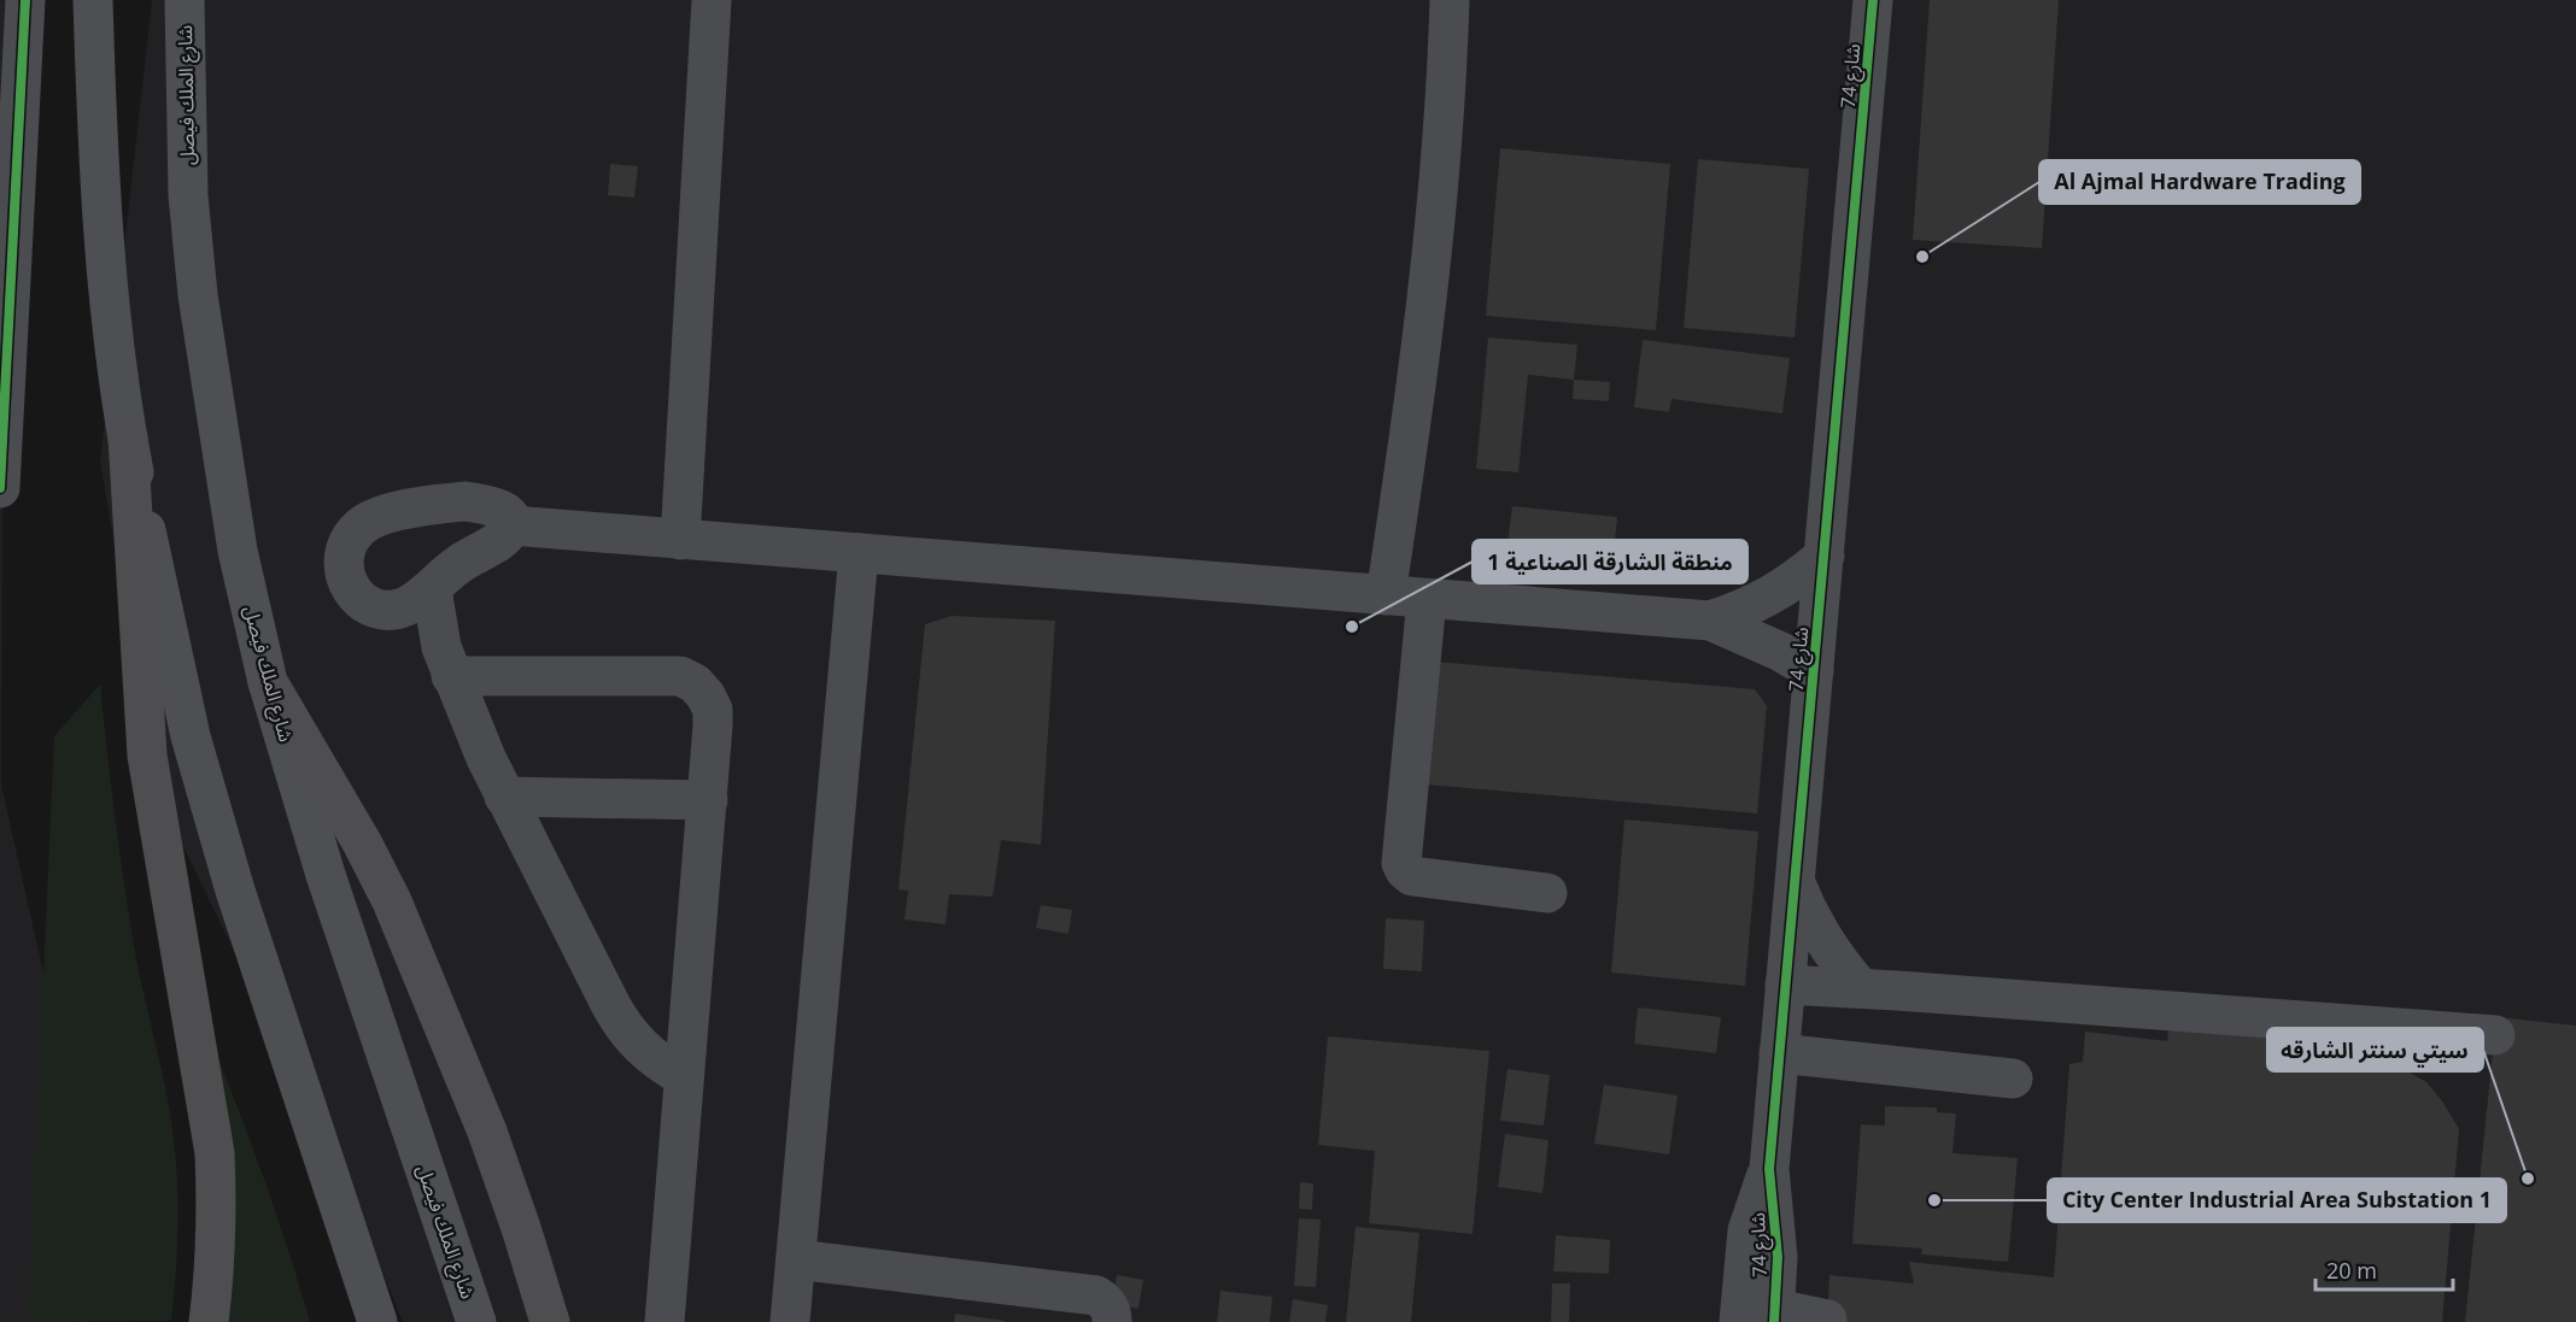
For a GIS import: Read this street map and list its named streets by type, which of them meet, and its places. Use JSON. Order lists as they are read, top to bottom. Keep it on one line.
{"streets":{"main road":["شارع الملك فيصل"],"street":["شارع 74"]},"places":["Al Ajmal Hardware Trading","منطقة الشارقة الصناعية 1","سيتي سنتر الشارقه","City Center Industrial Area Substation 1"],"scale_bar":"20 m"}
